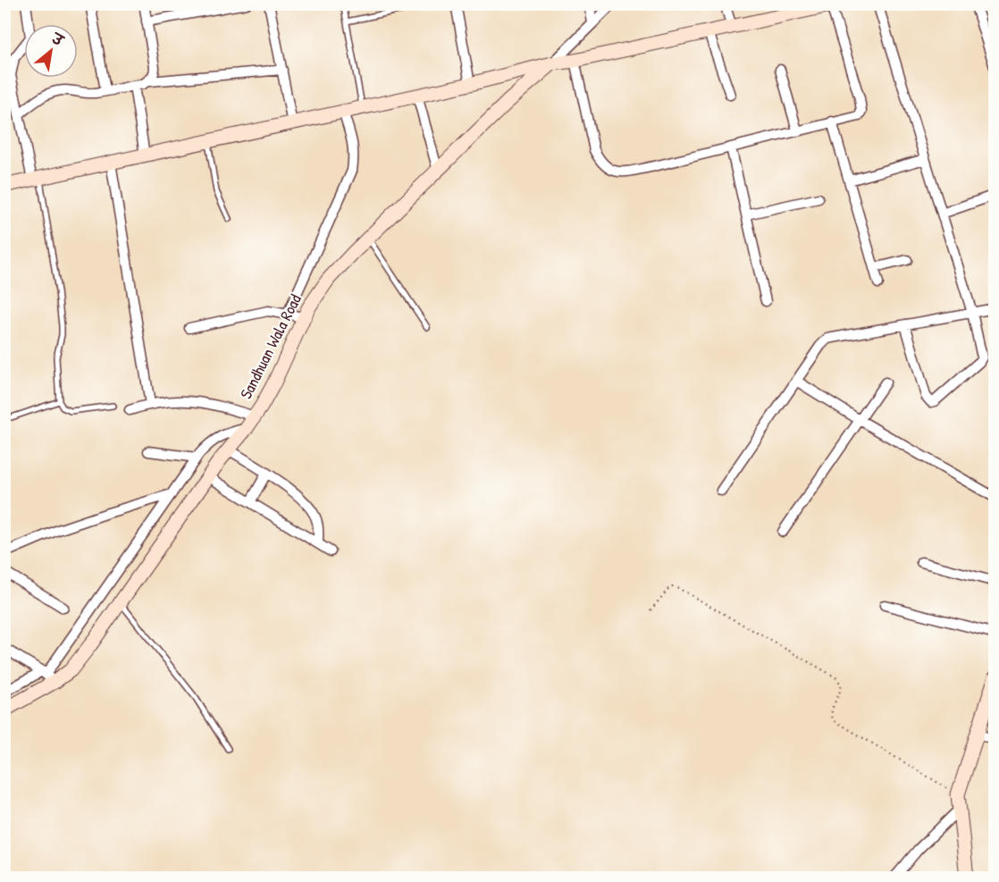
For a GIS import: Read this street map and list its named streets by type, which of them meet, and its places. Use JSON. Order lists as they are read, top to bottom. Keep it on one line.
{"streets":{"street":["Sandhuan Wala Road"]},"north":"top right"}
